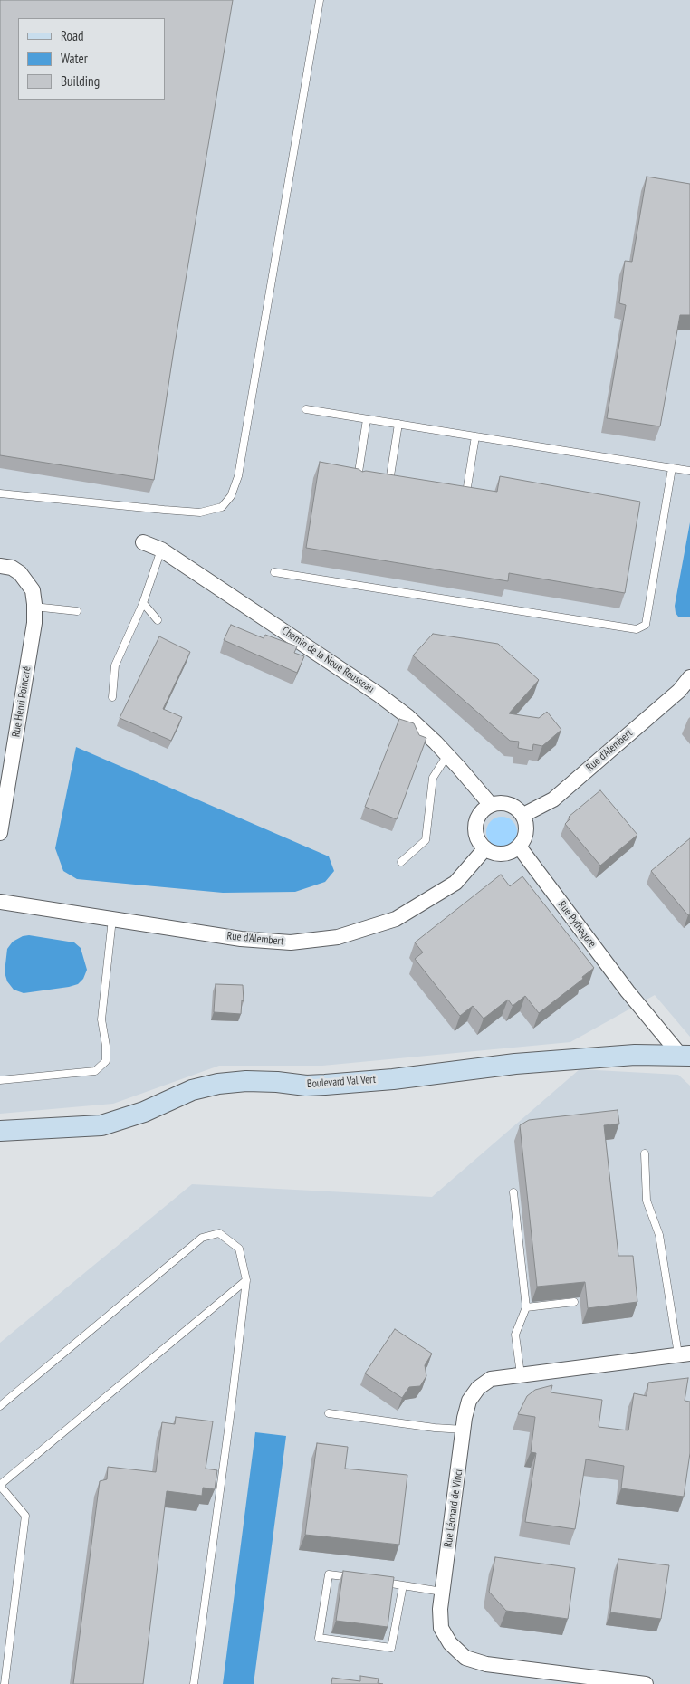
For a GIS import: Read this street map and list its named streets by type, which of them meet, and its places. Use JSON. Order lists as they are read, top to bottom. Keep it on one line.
{"streets":{"street":["Chemin de la Noue Rousseau","Rue Henri Poincaré","Rue d'Alembert","Rue Pythagore","Boulevard Val Vert","Rue Léonard de Vinci"]},"crossings":[["Chemin de la Noue Rousseau","Rue d'Alembert"],["Chemin de la Noue Rousseau","Rue Pythagore"],["Rue d'Alembert","Rue Pythagore"],["Rue Pythagore","Boulevard Val Vert"]],"legend":["Road","Water","Building"]}
